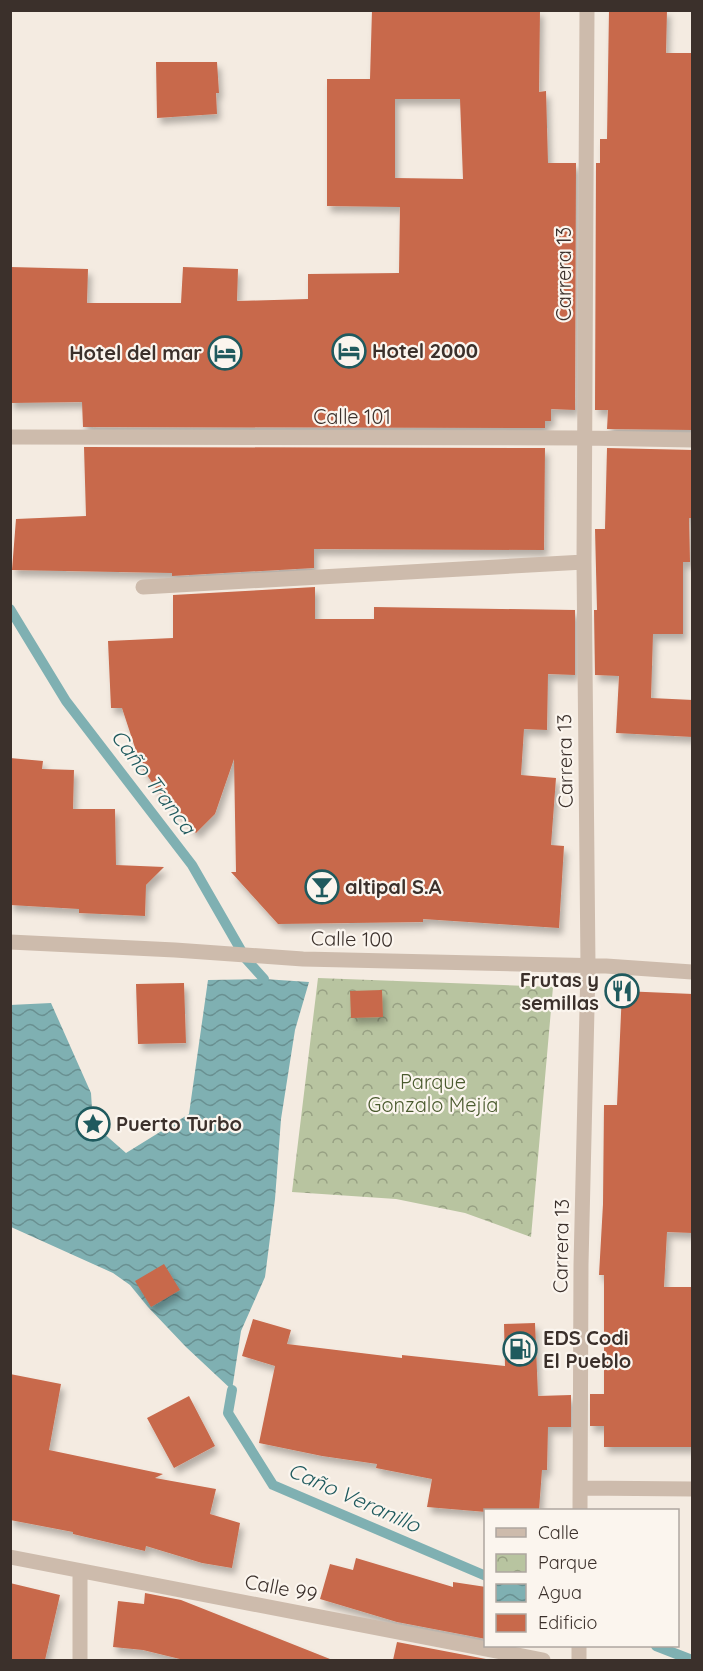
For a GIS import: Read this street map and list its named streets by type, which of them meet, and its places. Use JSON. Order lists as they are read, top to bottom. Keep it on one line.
{"streets":{"street":["Carrera 13","Calle 101","Calle 100","Calle 99"]},"crossings":[["Carrera 13","Calle 101"],["Carrera 13","Calle 100"]],"water":["Caño Tranca","Caño Veranillo"],"parks":["Parque Gonzalo Mejía"],"places":{"hotel":["Hotel 2000","Hotel del mar"],"bar":["altipal S.A"],"restaurant":["Frutas y semillas"],"place":["Puerto Turbo"],"fuel station":["EDS Codi El Pueblo"]},"legend":["Calle","Parque","Agua","Edificio"]}
